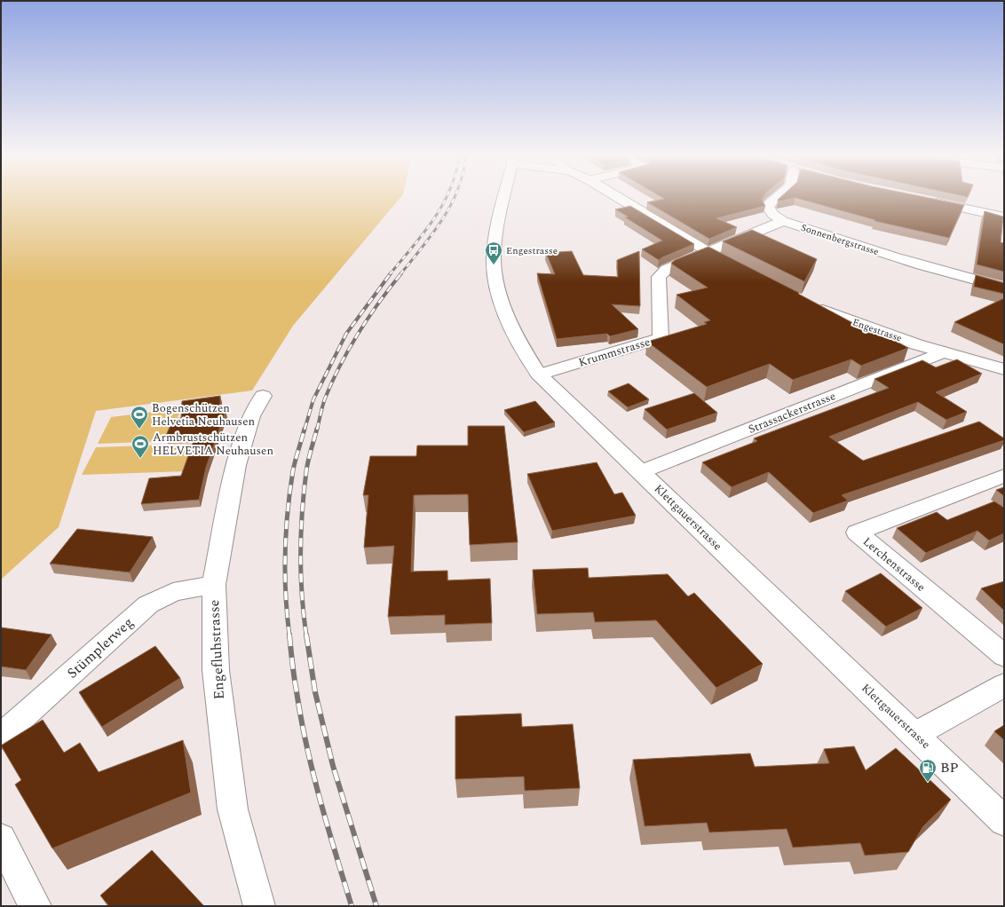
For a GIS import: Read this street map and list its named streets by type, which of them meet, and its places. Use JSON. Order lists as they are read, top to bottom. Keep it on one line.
{"streets":{"street":["Sonnenbergstrasse","Engestrasse","Krummstrasse","Strassackerstrasse","Klettgauerstrasse","Lerchenstrasse","Stümplerweg","Engefluhstrasse"]},"crossings":[["Engestrasse","Strassackerstrasse"],["Krummstrasse","Klettgauerstrasse"],["Strassackerstrasse","Klettgauerstrasse"],["Stümplerweg","Engefluhstrasse"]],"places":{"bus stop":["Engestrasse"],"sports":["Bogenschützen Helvetia Neuhausen","Armbrustschützen HELVETIA Neuhausen"],"fuel station":["BP"]}}
